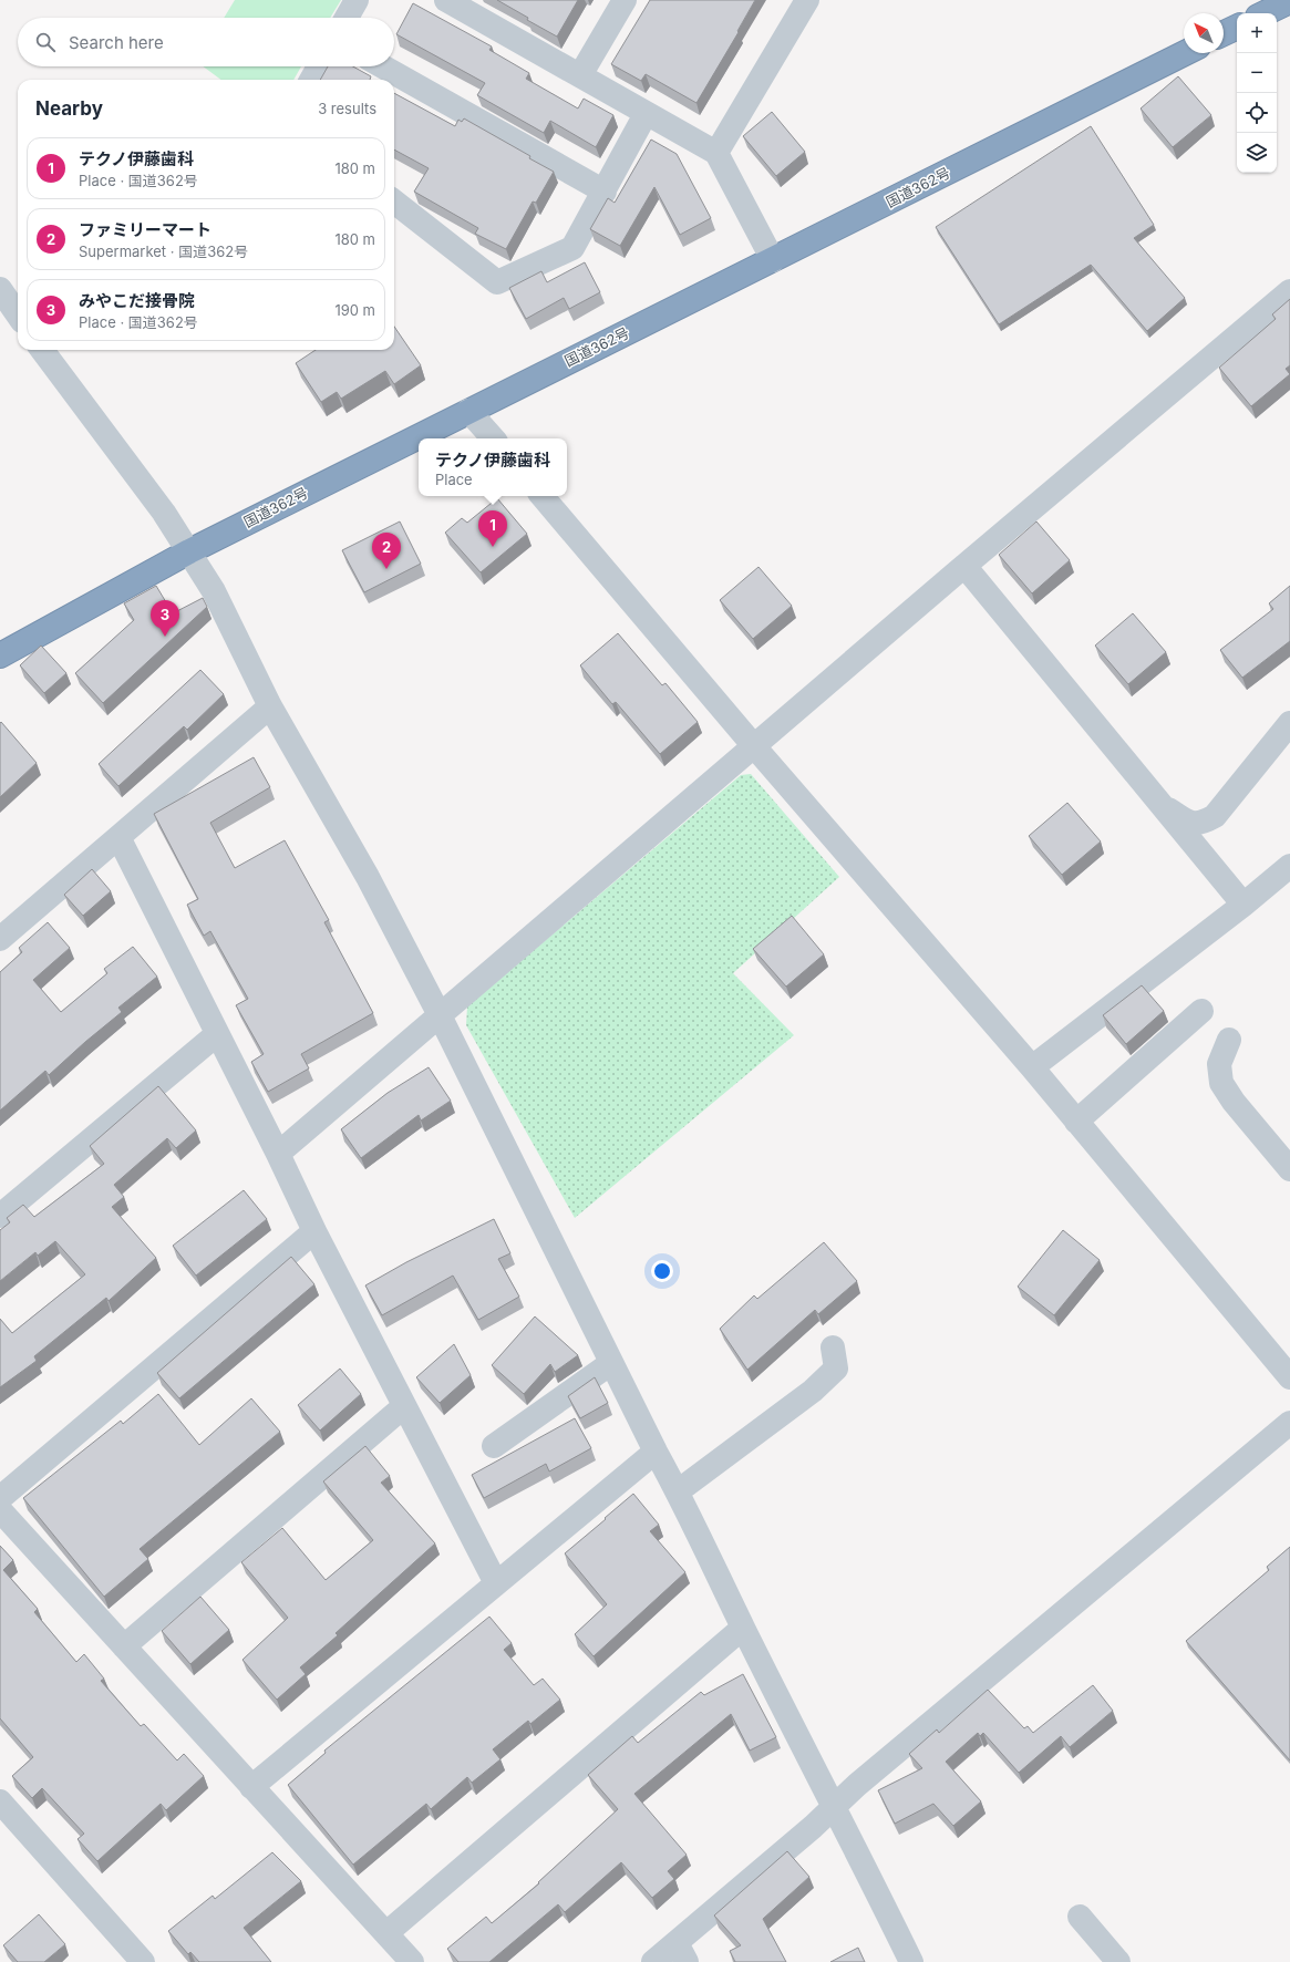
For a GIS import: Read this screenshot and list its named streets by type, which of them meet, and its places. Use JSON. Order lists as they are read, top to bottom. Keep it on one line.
{"streets":{"highway":["国道362号"]},"north":"top left","page":{"map_buttons":["+","−"],"search":"Search here","heading":["Nearby","3 results"],"list":[{"mark":"1","name":"テクノ伊藤歯科","note":"Place · 国道362号","value":"180 m"},{"mark":"2","name":"ファミリーマート","note":"Supermarket · 国道362号","value":"180 m"},{"mark":"3","name":"みやこだ接骨院","note":"Place · 国道362号","value":"190 m"}],"popup":["テクノ伊藤歯科","Place"],"pins":["1","2","3"]}}
